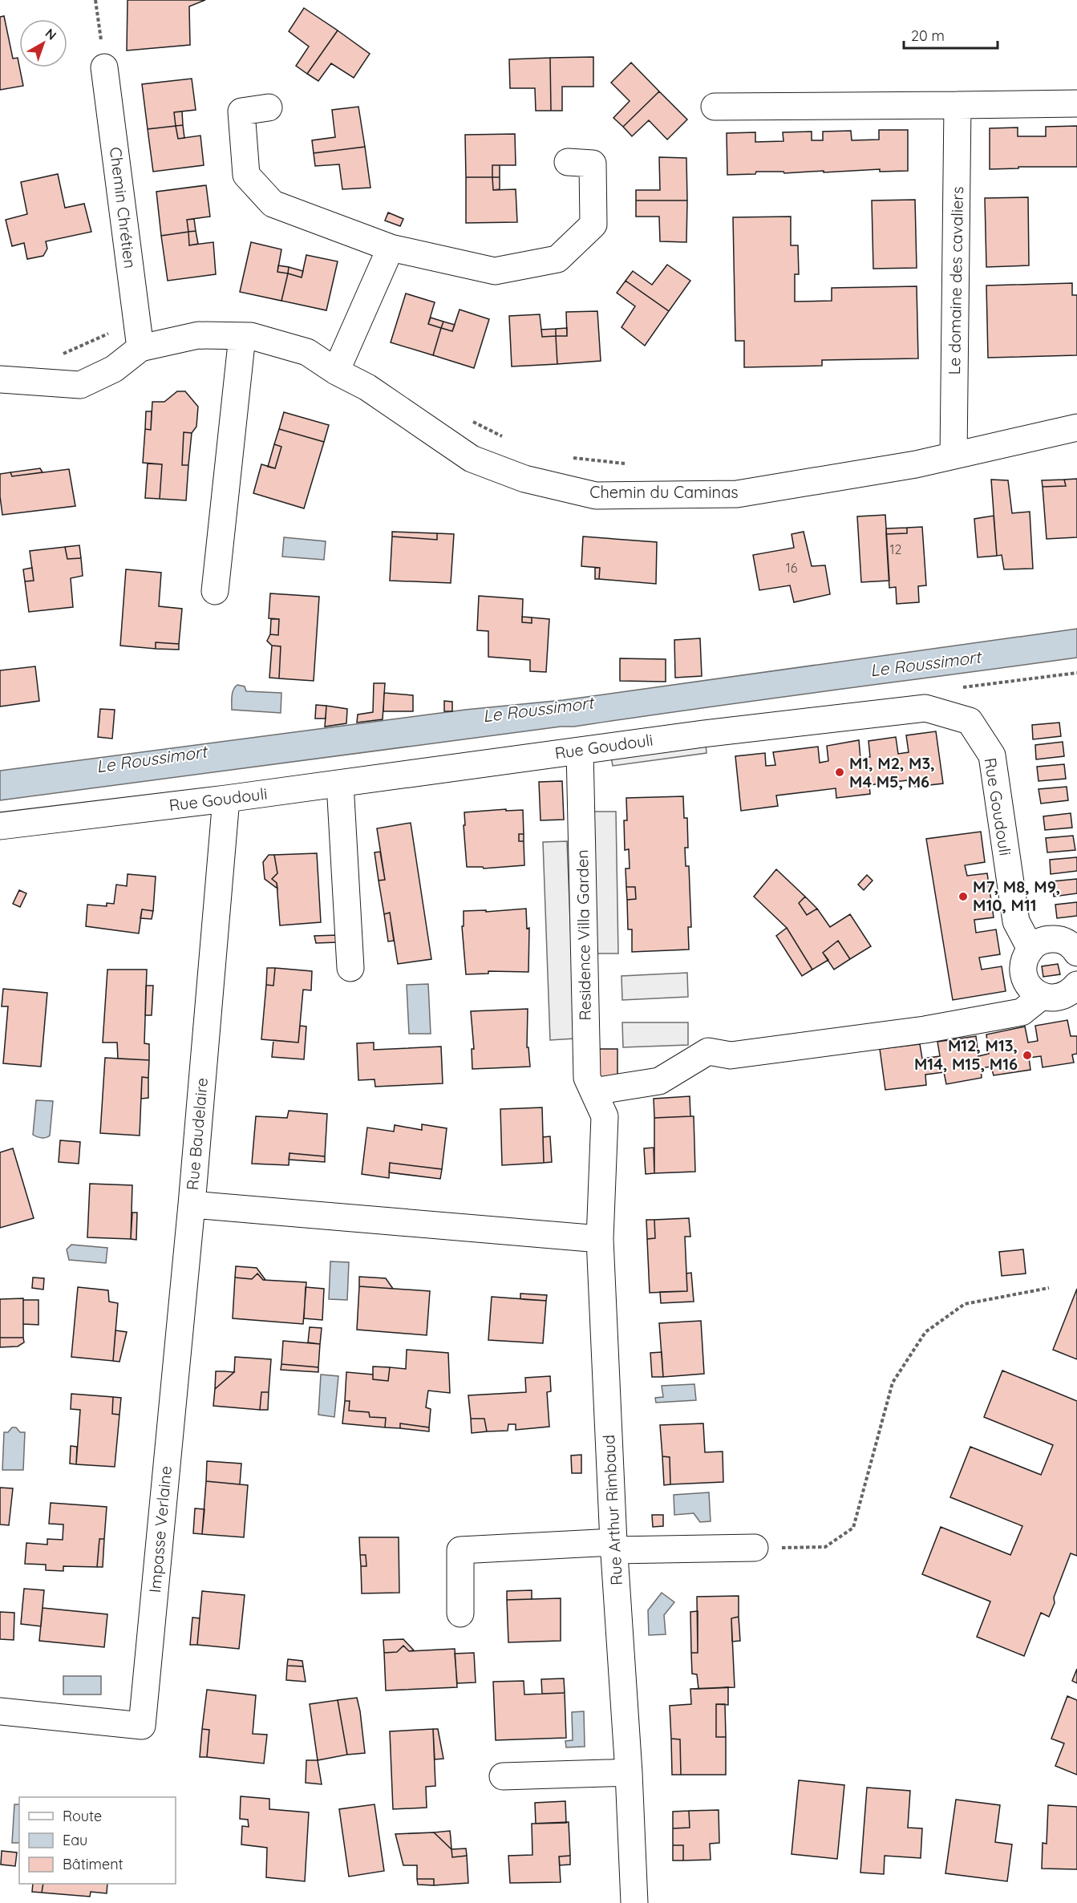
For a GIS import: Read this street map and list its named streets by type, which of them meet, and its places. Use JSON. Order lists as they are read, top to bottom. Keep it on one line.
{"streets":{"street":["Chemin Chrétien","Le domaine des cavaliers","Chemin du Caminas","Rue Goudouli","Residence Villa Garden","Rue Baudelaire","Rue Arthur Rimbaud","Impasse Verlaine"]},"crossings":[["Chemin Chrétien","Chemin du Caminas"],["Le domaine des cavaliers","Chemin du Caminas"],["Rue Goudouli","Residence Villa Garden"],["Rue Goudouli","Rue Baudelaire"],["Residence Villa Garden","Rue Arthur Rimbaud"],["Rue Baudelaire","Rue Arthur Rimbaud"],["Rue Baudelaire","Impasse Verlaine"]],"water":["Le Roussimort"],"places":["M1, M2, M3, M4 M5, M6","M7, M8, M9, M10, M11","M12, M13, M14, M15, M16"],"house_numbers":["12","16"],"legend":["Route","Eau","Bâtiment"],"scale_bar":"20 m","north":"top right"}
